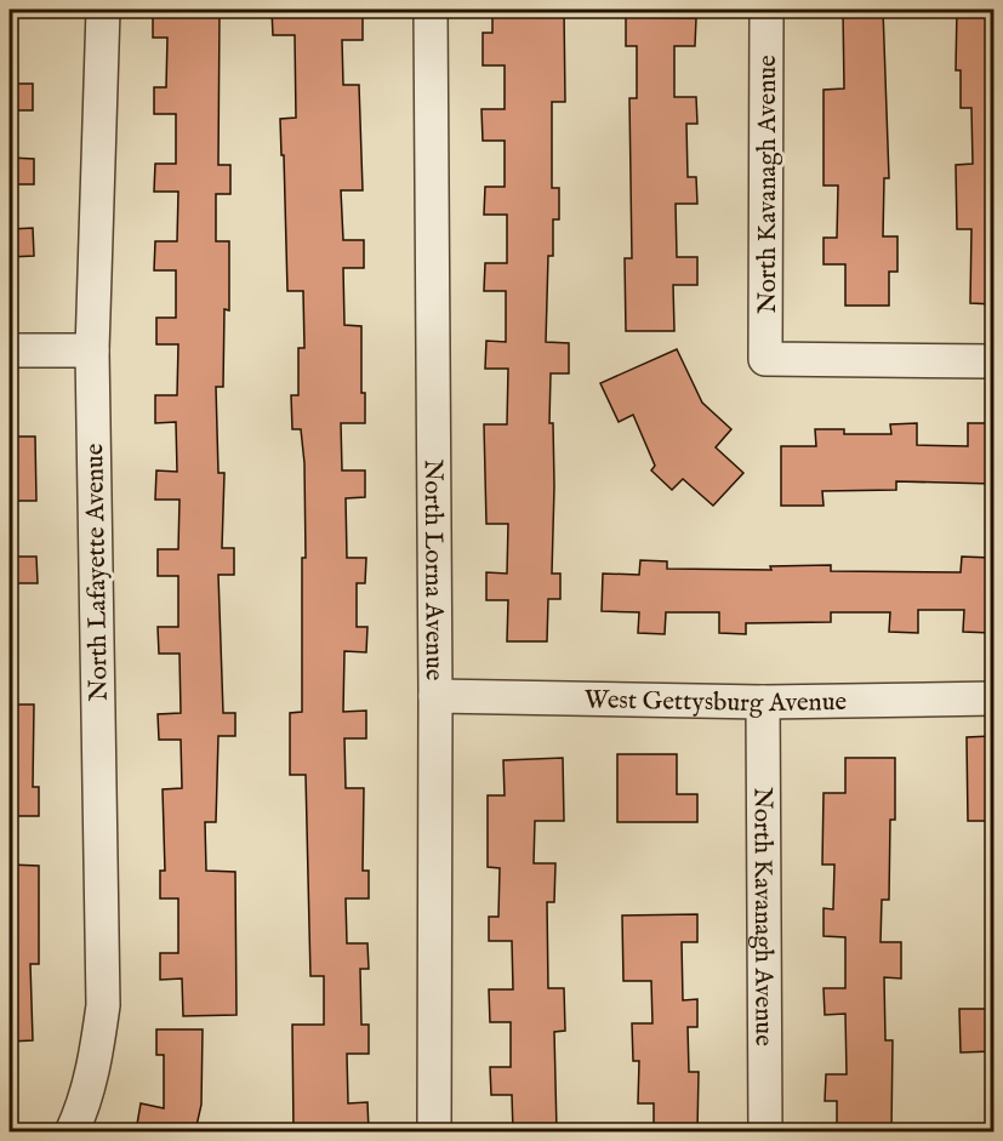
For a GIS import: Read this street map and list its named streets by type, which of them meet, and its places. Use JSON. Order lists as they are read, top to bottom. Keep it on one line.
{"streets":{"street":["North Kavanagh Avenue","North Lorna Avenue","North Lafayette Avenue","West Gettysburg Avenue"]},"crossings":[["North Kavanagh Avenue","West Gettysburg Avenue"],["North Lorna Avenue","West Gettysburg Avenue"]]}
